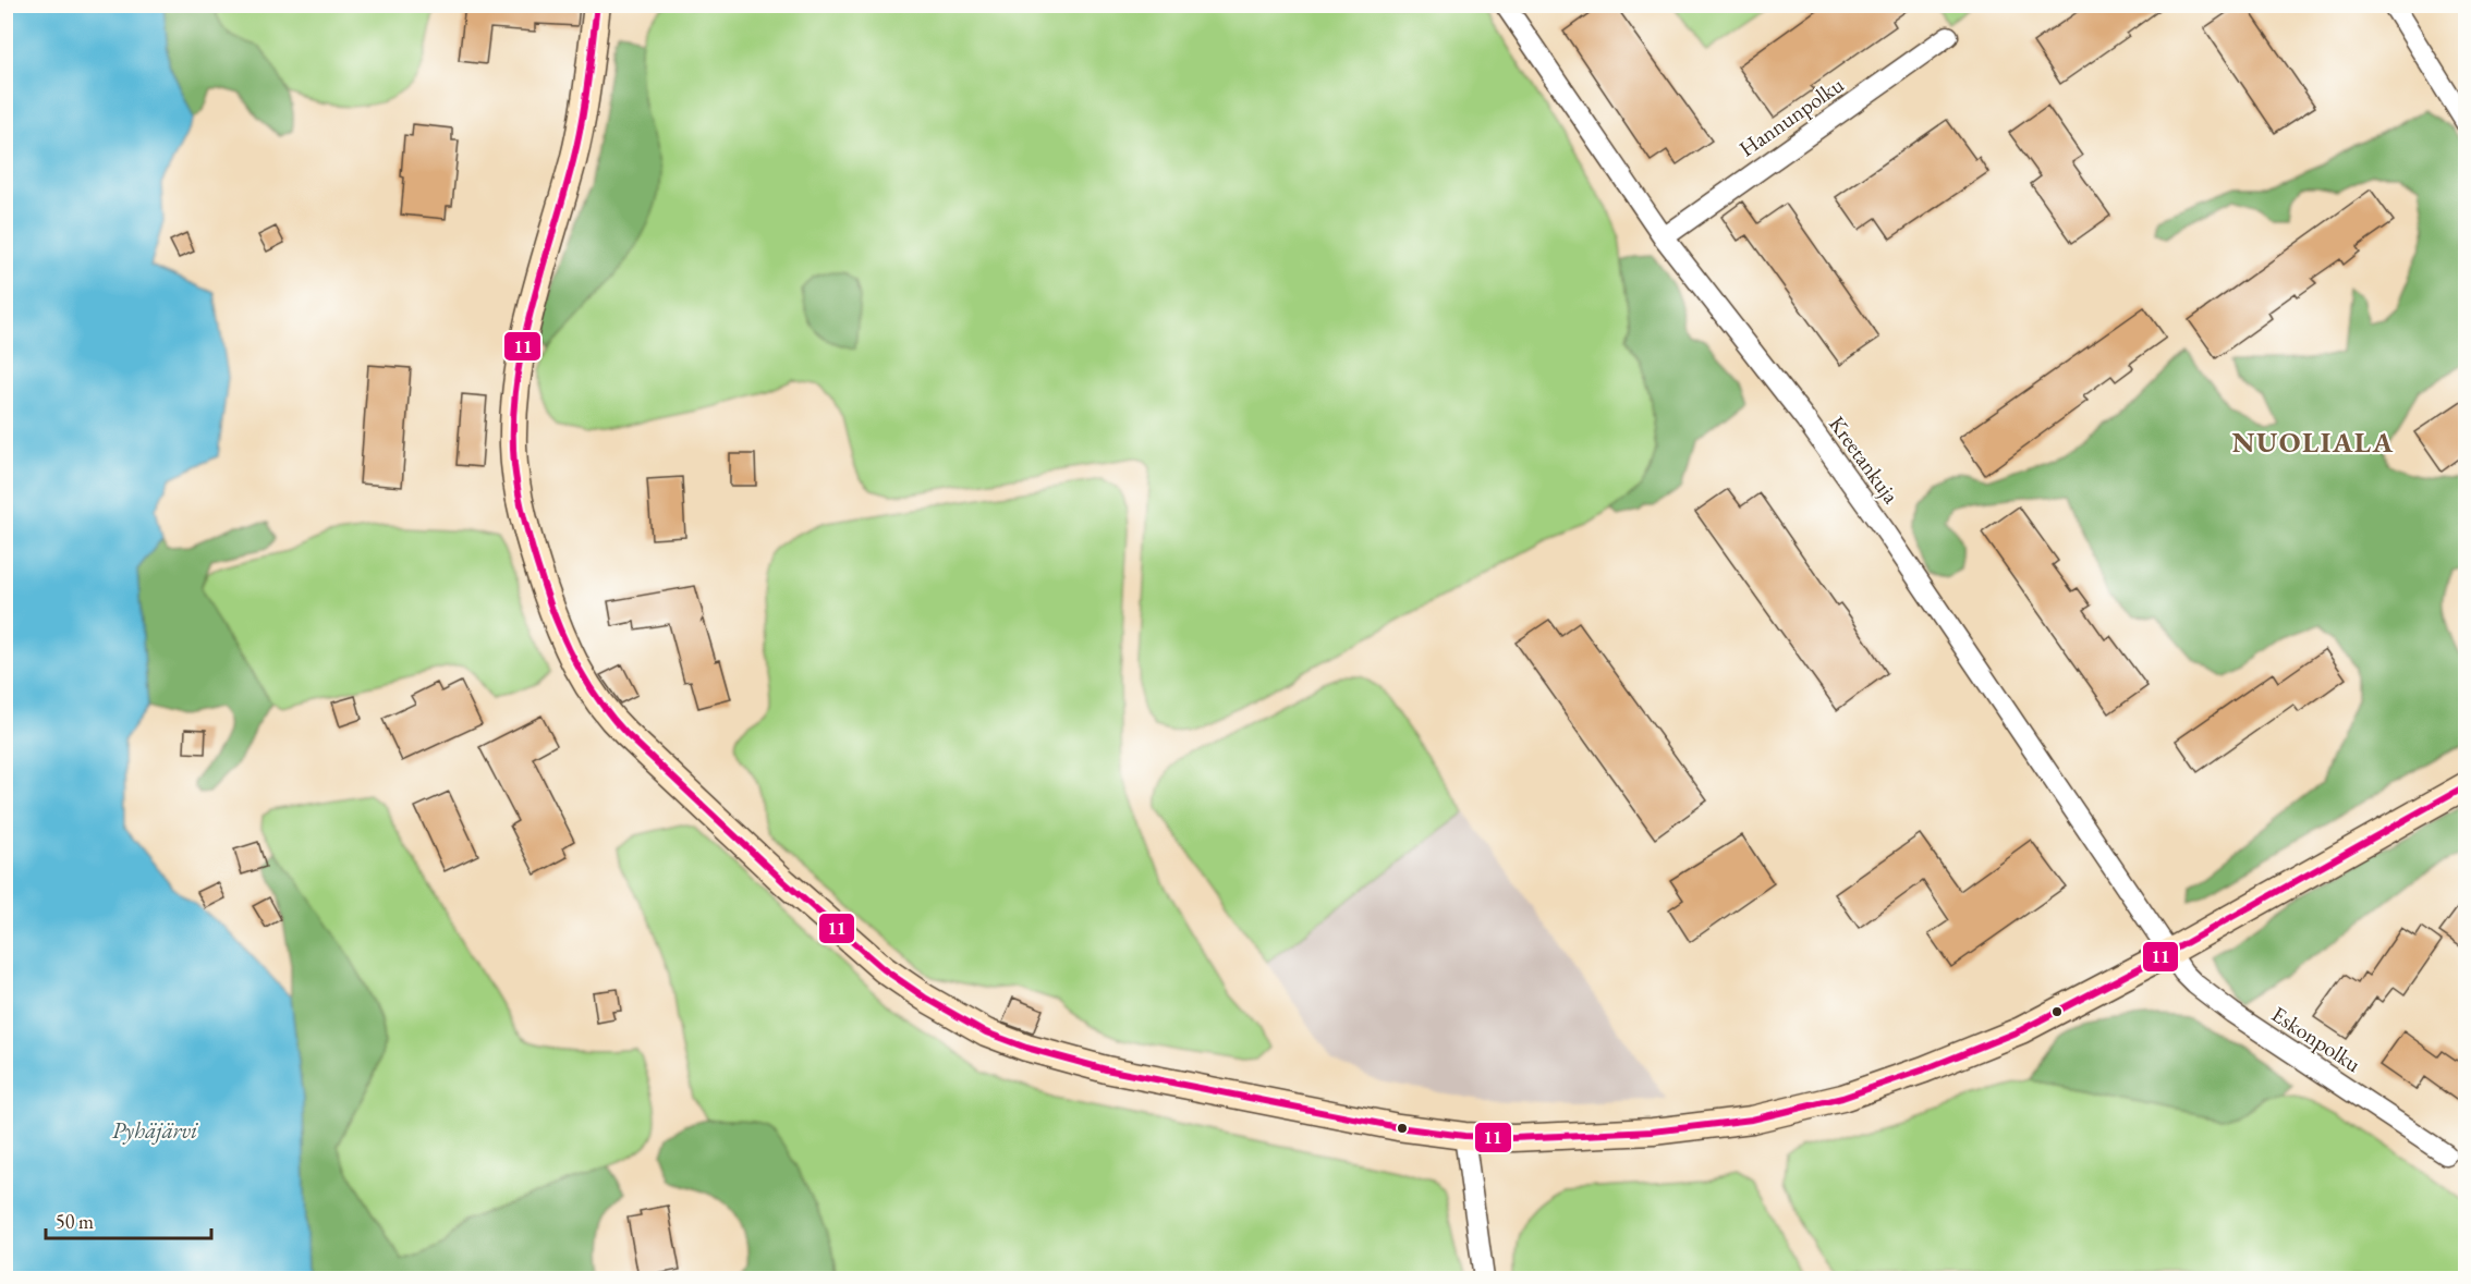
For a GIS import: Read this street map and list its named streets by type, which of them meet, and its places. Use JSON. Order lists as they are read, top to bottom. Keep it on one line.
{"streets":{"street":["Hannunpolku","Kreetankuja","Eskonpolku"]},"crossings":[["Hannunpolku","Kreetankuja"],["Kreetankuja","Eskonpolku"]],"districts":["NUOLIALA"],"water":["Pyhäjärvi"],"lines":["transit line 11"],"scale_bar":"50 m"}
